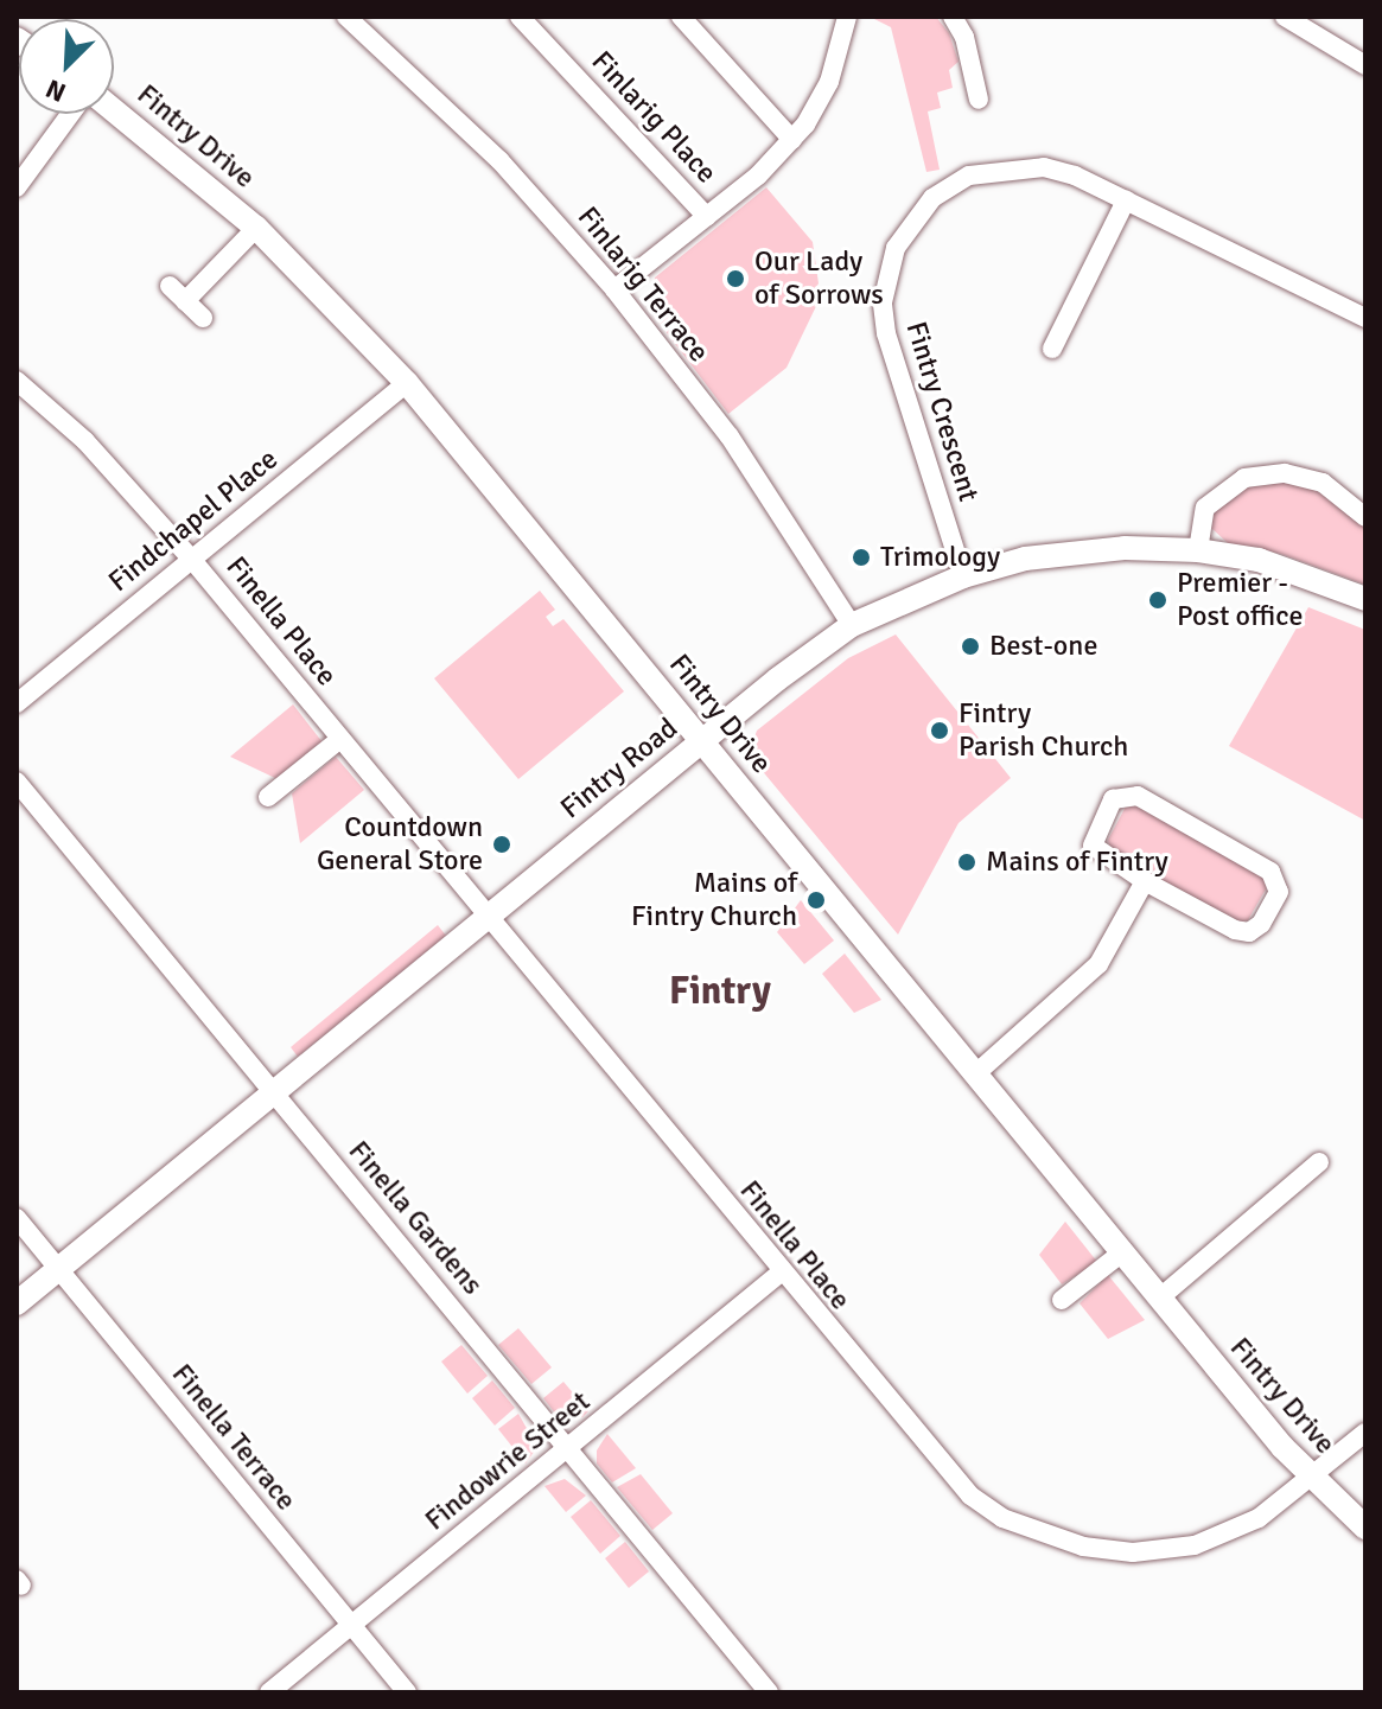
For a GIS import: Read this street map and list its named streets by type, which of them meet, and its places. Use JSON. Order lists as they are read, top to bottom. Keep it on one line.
{"streets":{"street":["Finlarig Place","Fintry Drive","Finlarig Terrace","Fintry Crescent","Findchapel Place","Finella Place","Fintry Road","Finella Gardens","Finella Terrace","Findowrie Street"]},"crossings":[["Fintry Drive","Findchapel Place"],["Fintry Drive","Finella Place"],["Fintry Drive","Fintry Road"],["Finlarig Terrace","Fintry Road"],["Fintry Crescent","Fintry Road"],["Findchapel Place","Finella Place"],["Finella Place","Fintry Road"],["Finella Place","Findowrie Street"],["Fintry Road","Finella Gardens"],["Fintry Road","Finella Terrace"],["Finella Gardens","Findowrie Street"],["Finella Terrace","Findowrie Street"]],"districts":["Fintry"],"places":["Our Lady of Sorrows","Trimology","Premier - Post office","Best-one","Fintry Parish Church","Countdown General Store","Mains of Fintry","Mains of Fintry Church"],"north":"bottom left"}
